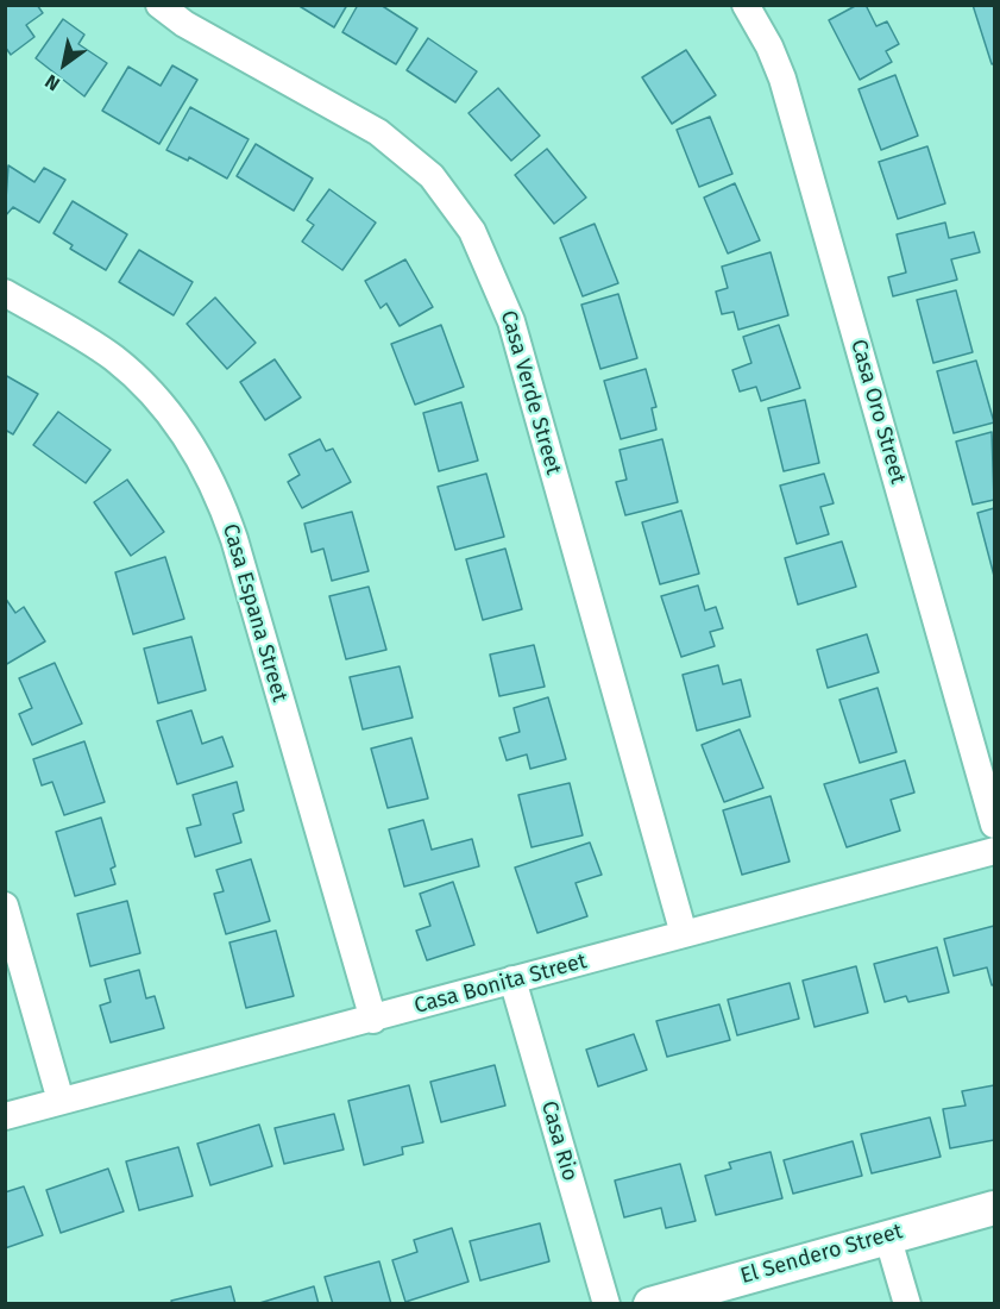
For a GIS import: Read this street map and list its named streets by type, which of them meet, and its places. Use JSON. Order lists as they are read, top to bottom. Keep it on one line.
{"streets":{"street":["Casa Verde Street","Casa Oro Street","Casa Espana Street","Casa Bonita Street","Casa Rio","El Sendero Street"]},"crossings":[["Casa Verde Street","Casa Bonita Street"],["Casa Espana Street","Casa Bonita Street"],["Casa Bonita Street","Casa Rio"]],"north":"bottom left"}
